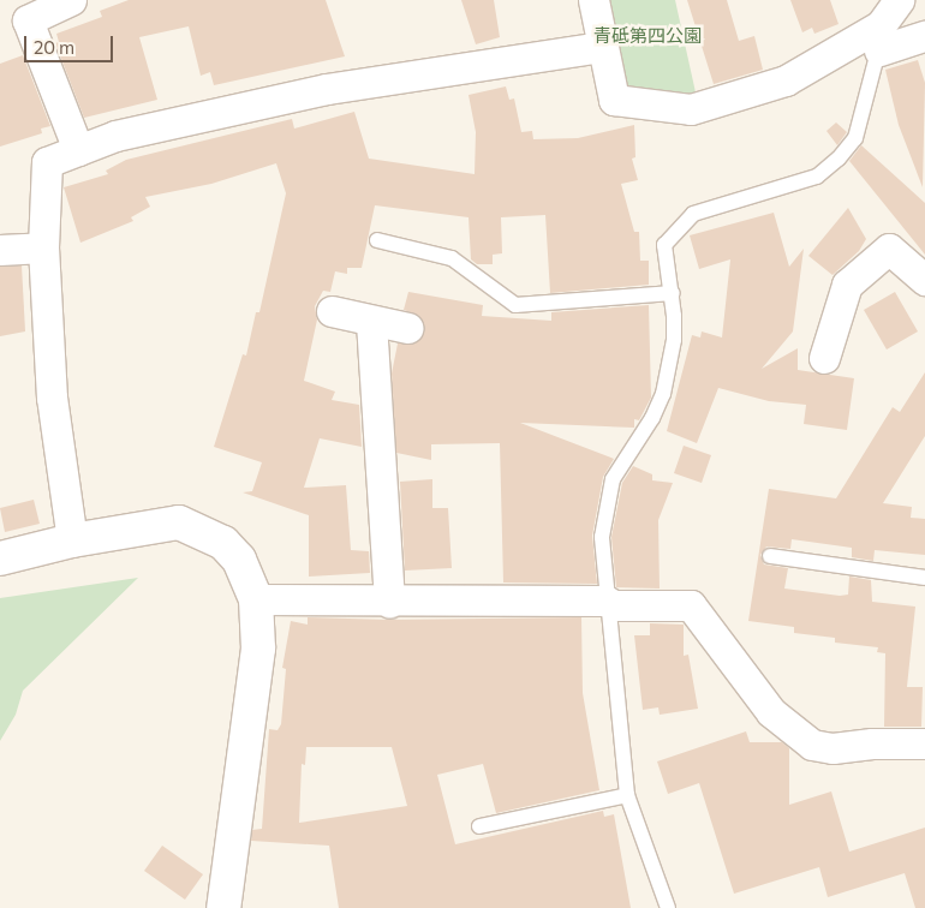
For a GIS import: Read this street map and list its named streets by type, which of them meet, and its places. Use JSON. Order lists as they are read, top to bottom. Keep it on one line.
{"parks":["青砥第四公園"],"scale_bar":"20 m"}
